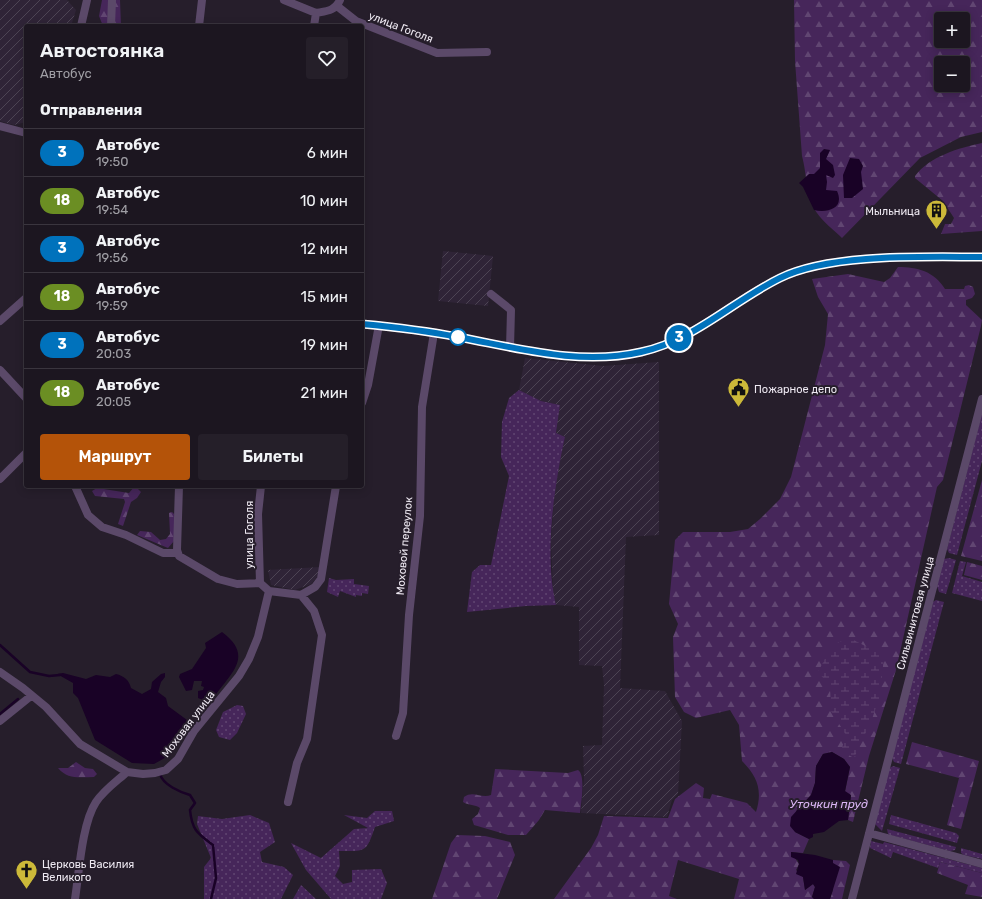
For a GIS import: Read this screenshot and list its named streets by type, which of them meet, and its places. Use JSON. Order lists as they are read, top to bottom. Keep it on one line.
{"streets":{"street":["улица Гоголя","Моховой переулок","Сильвинитовая улица","Моховая улица"]},"water":["Уточкин пруд"],"places":{"building":["Мыльница"],"public building":["Пожарное депо"],"church":["Церковь Василия Великого"]},"lines":["bus line 3"],"page":{"on_map":"3","map_buttons":["+","−"],"heading":[["Автостоянка","Автобус"],"Отправления"],"list":[{"mark":"3","name":"Автобус","note":"19:50","value":"6 мин"},{"mark":"18","name":"Автобус","note":"19:54","value":"10 мин"},{"mark":"3","name":"Автобус","note":"19:56","value":"12 мин"},{"mark":"18","name":"Автобус","note":"19:59","value":"15 мин"},{"mark":"3","name":"Автобус","note":"20:03","value":"19 мин"},{"mark":"18","name":"Автобус","note":"20:05","value":"21 мин"}],"buttons":["Маршрут","Билеты"]}}
